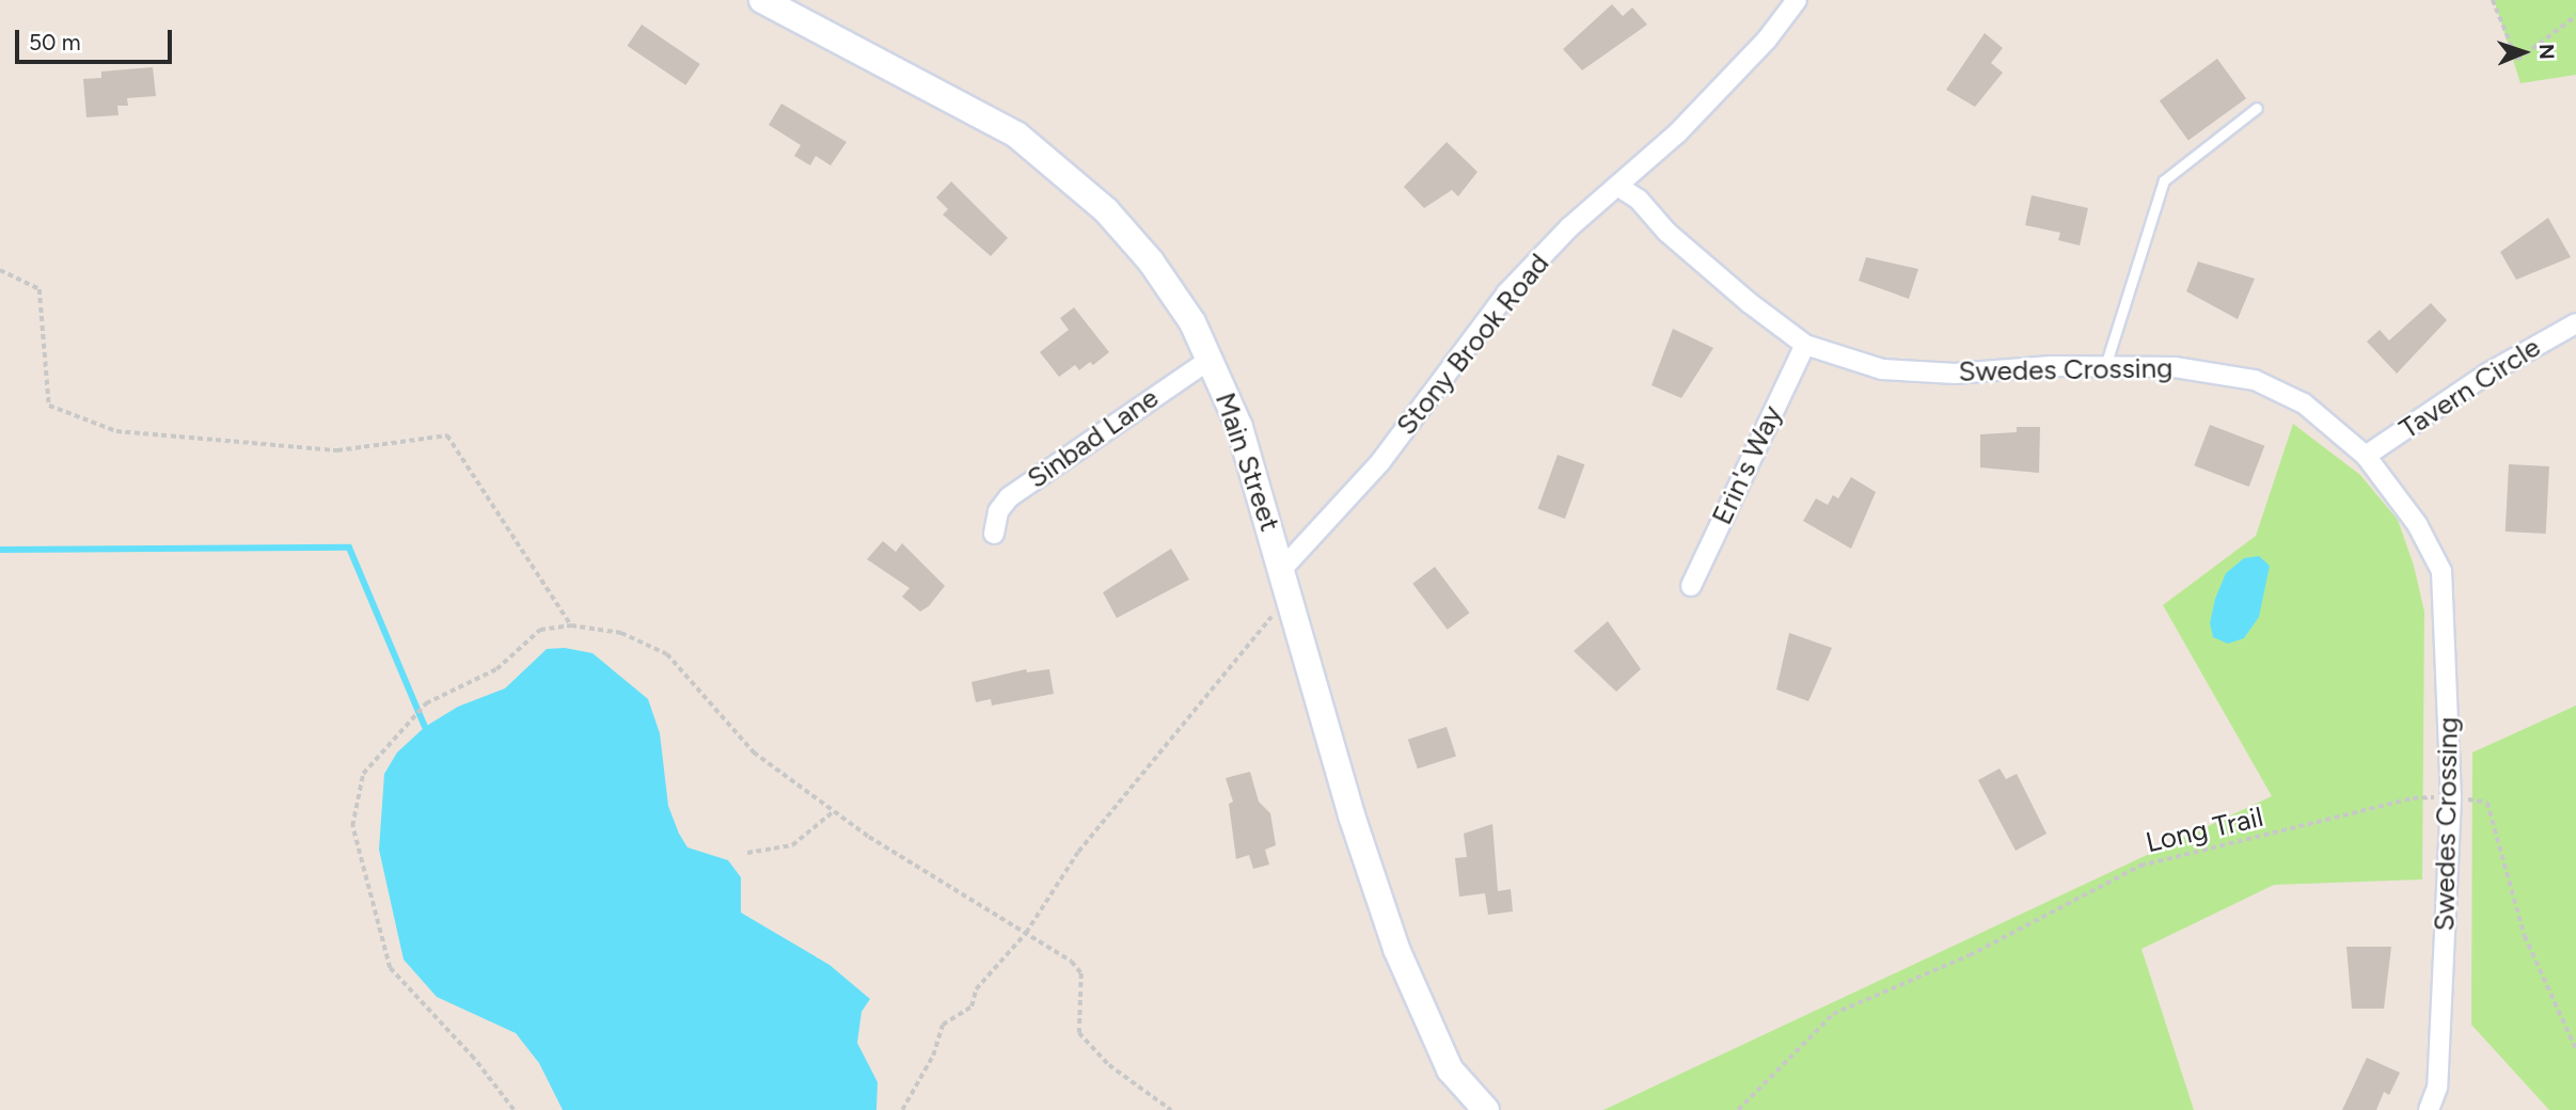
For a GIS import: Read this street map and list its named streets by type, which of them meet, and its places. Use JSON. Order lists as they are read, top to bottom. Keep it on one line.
{"streets":{"main road":["Main Street"],"street":["Stony Brook Road","Swedes Crossing","Tavern Circle","Sinbad Lane","Erin's Way"],"path":["Long Trail"]},"crossings":[["Stony Brook Road","Swedes Crossing"],["Stony Brook Road","Main Street"],["Swedes Crossing","Tavern Circle"],["Swedes Crossing","Erin's Way"],["Swedes Crossing","Long Trail"],["Sinbad Lane","Main Street"]],"scale_bar":"50 m","north":"right"}
